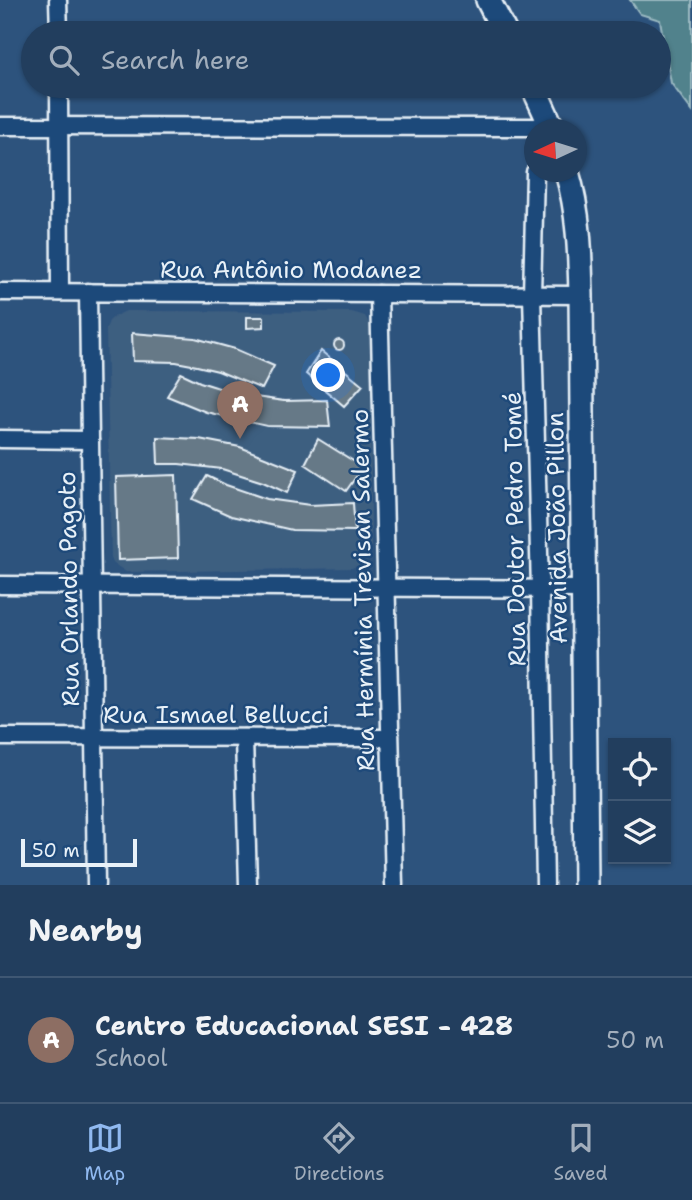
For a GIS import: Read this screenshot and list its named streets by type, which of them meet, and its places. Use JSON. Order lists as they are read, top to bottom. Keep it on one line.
{"streets":{"main road":["Avenida João Pillon"],"street":["Rua Antônio Modanez","Rua Doutor Pedro Tomé","Rua Orlando Pagoto","Rua Hermínia Trevisan Salermo","Rua Ismael Bellucci"]},"crossings":[["Rua Antônio Modanez","Avenida João Pillon"],["Rua Antônio Modanez","Rua Doutor Pedro Tomé"],["Rua Antônio Modanez","Rua Orlando Pagoto"],["Rua Antônio Modanez","Rua Hermínia Trevisan Salermo"],["Rua Orlando Pagoto","Rua Ismael Bellucci"],["Rua Hermínia Trevisan Salermo","Rua Ismael Bellucci"]],"scale_bar":"50 m","north":"left","page":{"search":"Search here","pins":"A","scale":"50 m","heading":"Nearby","list":[{"mark":"A","name":"Centro Educacional SESI - 428","note":"School","value":"50 m"}],"nav":["Map","Directions","Saved"]}}
